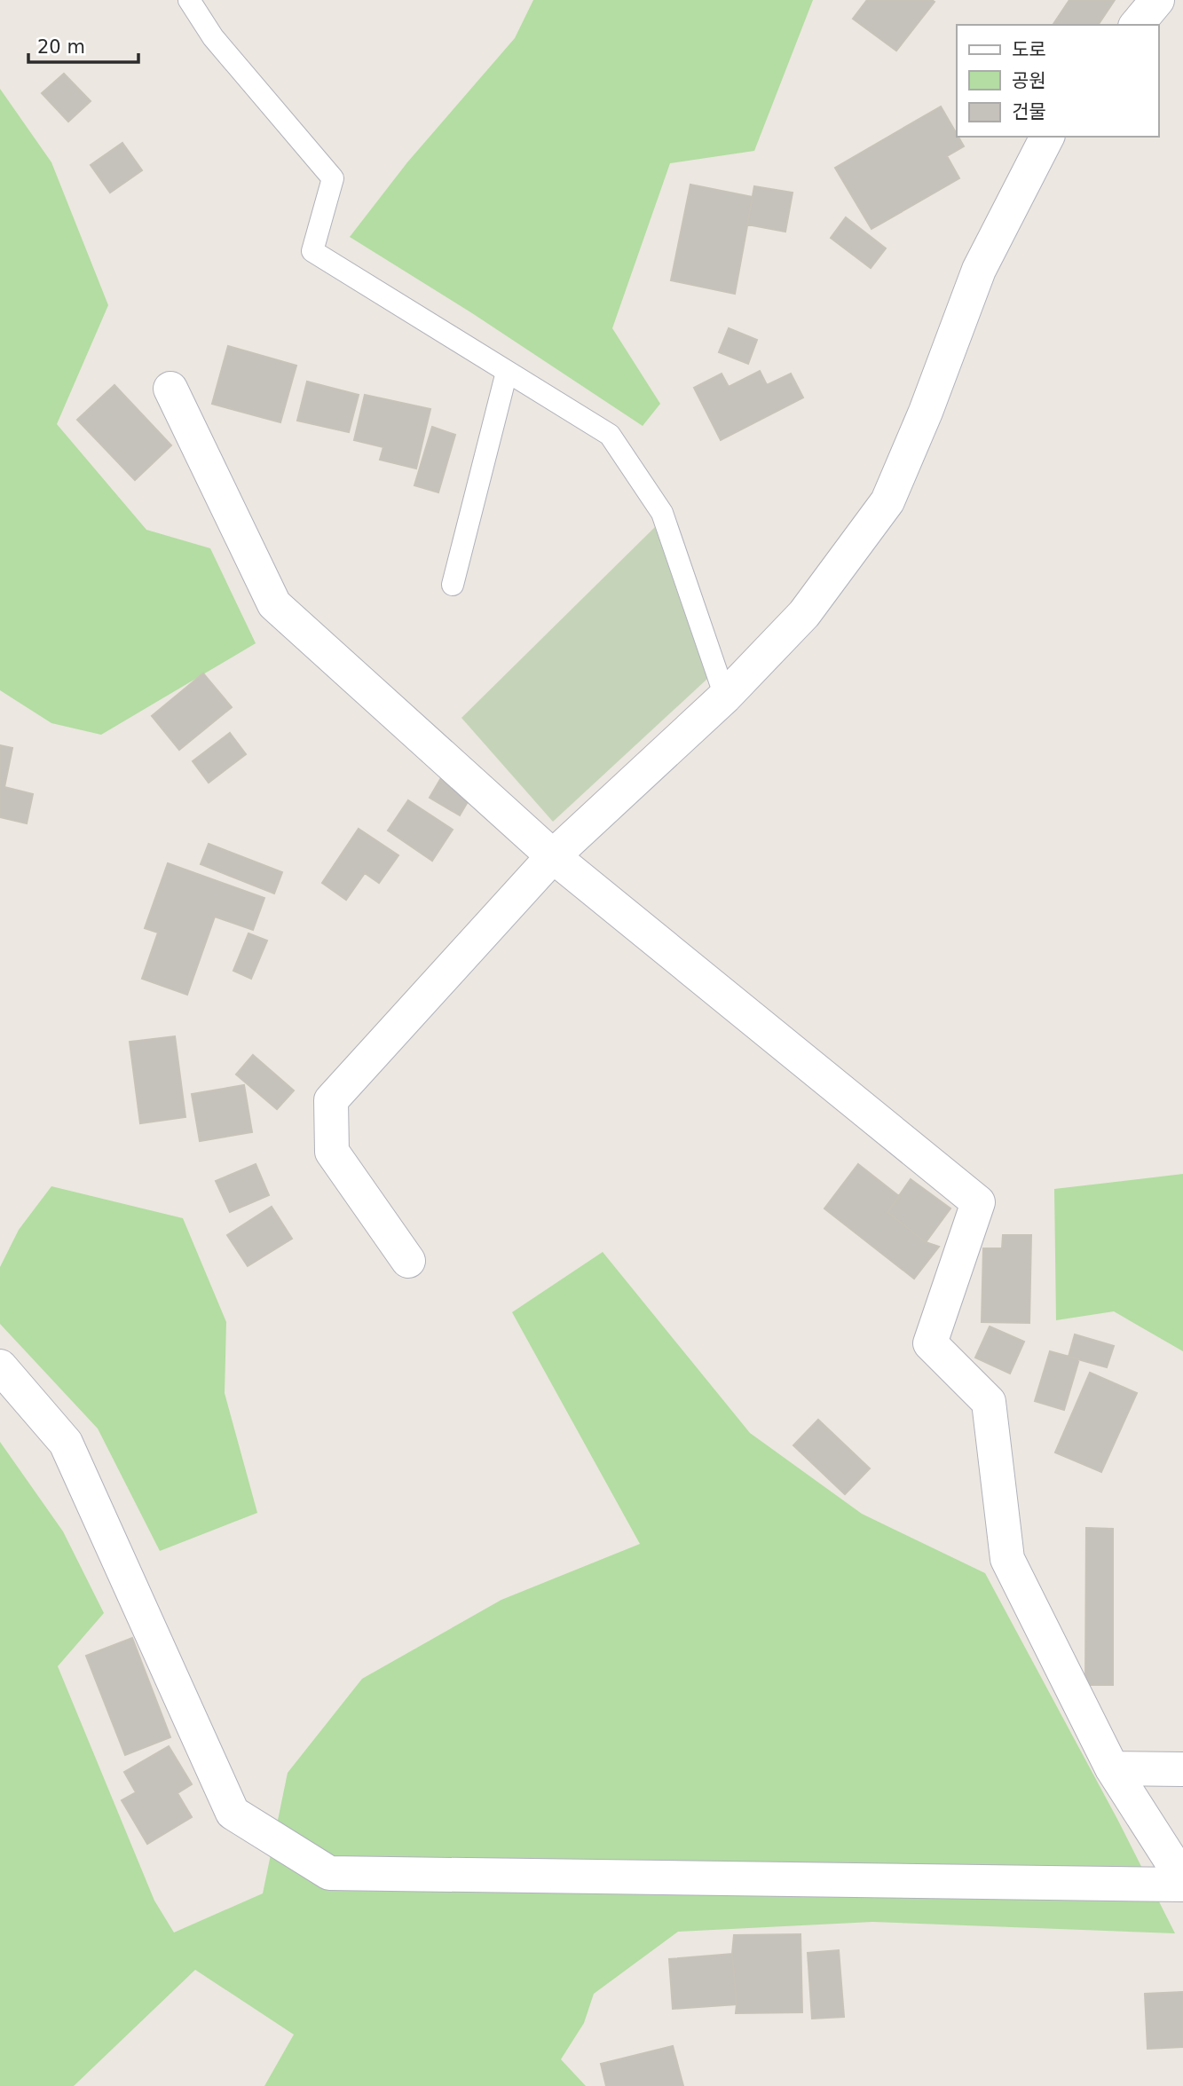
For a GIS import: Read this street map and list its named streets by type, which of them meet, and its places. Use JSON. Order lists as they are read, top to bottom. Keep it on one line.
{"legend":["도로","공원","건물"],"scale_bar":"20 m"}
